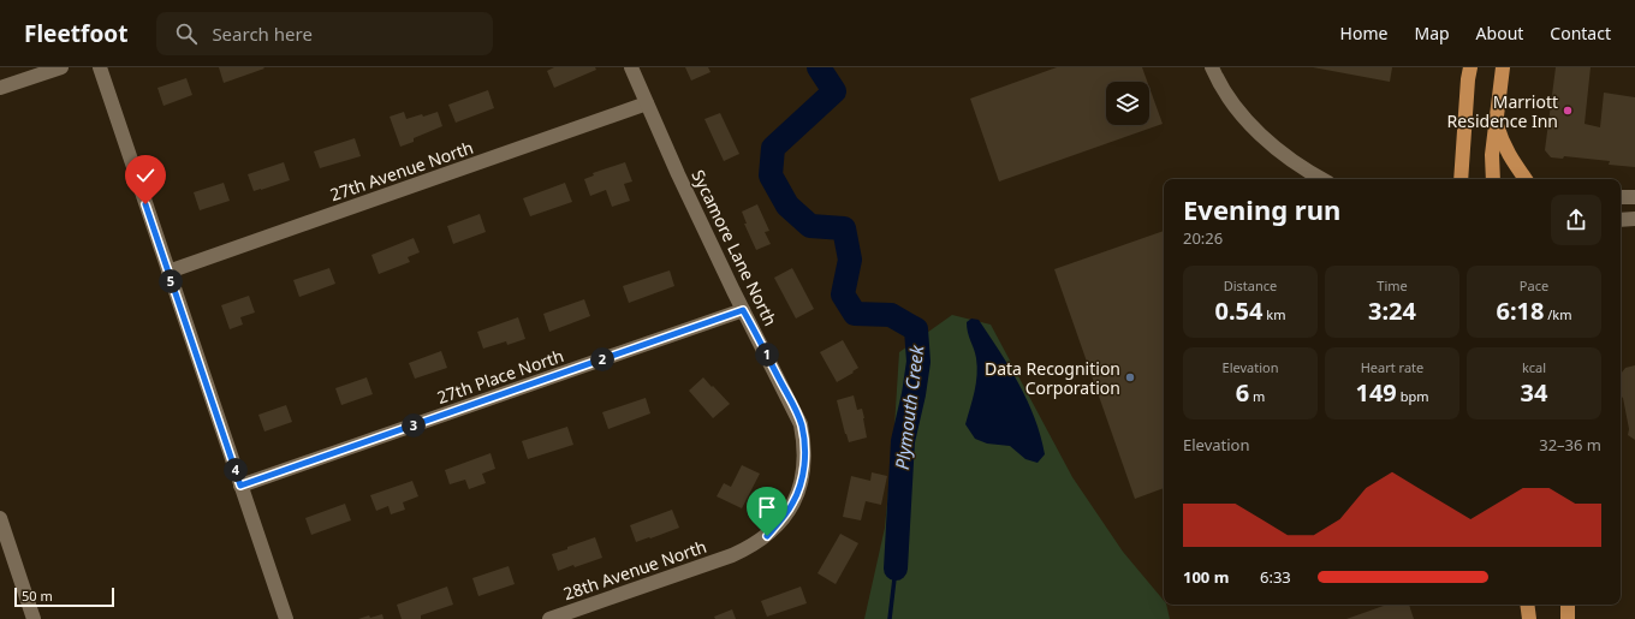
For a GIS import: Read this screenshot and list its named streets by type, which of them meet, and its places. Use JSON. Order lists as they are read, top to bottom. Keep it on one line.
{"streets":{"street":["27th Avenue North","Sycamore Lane North","27th Place North","28th Avenue North"]},"crossings":[["27th Avenue North","Sycamore Lane North"],["Sycamore Lane North","27th Place North"],["Sycamore Lane North","28th Avenue North"]],"water":["Plymouth Creek"],"places":["Marriott Residence Inn","Data Recognition Corporation"],"scale_bar":"50 m","page":{"header":"Fleetfoot","search":"Search here","nav":["Home","Map","About","Contact"],"heading":["Evening run","20:26"],"stats":[["Distance","0.54 km"],["Time","3:24"],["Pace","6:18 /km"],["Elevation","6 m"],["Heart rate","149 bpm"],["kcal","34"]],"pins":["5","1","2","3","4"],"chart":["Elevation","32–36 m"],"list":[{"name":"100 m","note":"6:33"}],"scale":"50 m"}}
